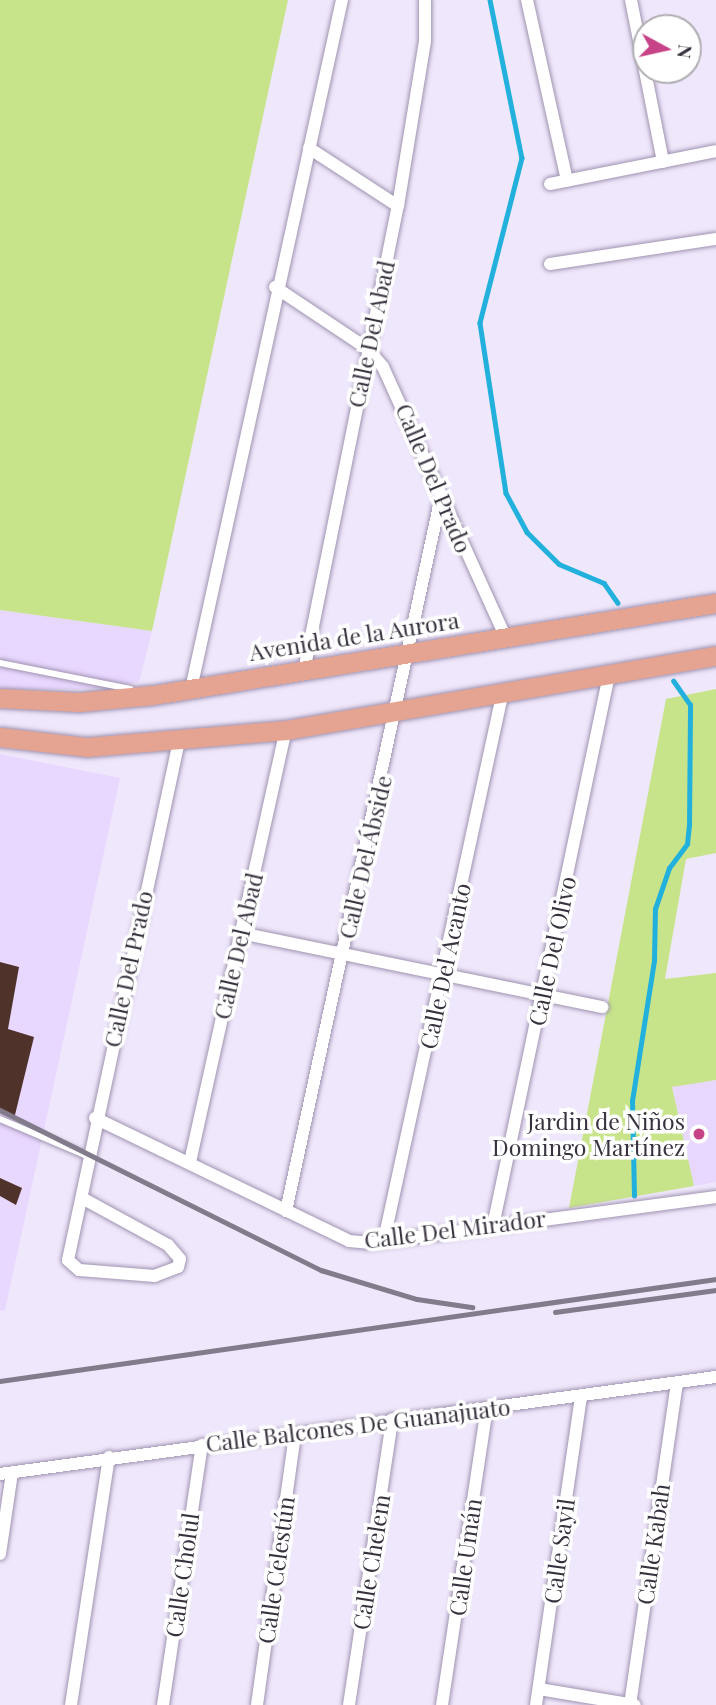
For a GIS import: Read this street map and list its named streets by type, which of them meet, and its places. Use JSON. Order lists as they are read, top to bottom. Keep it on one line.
{"streets":{"main road":["Avenida de la Aurora"],"street":["Calle Del Abad","Calle Del Prado","Calle Del Ábside","Calle Del Olivo","Calle Del Acanto","Calle Del Mirador","Calle Balcones De Guanajuato","Calle Kabah","Calle Sayil","Calle Umán","Calle Chelem","Calle Celestún","Calle Cholul"]},"crossings":[["Calle Del Abad","Calle Del Prado"],["Calle Del Abad","Avenida de la Aurora"],["Calle Del Abad","Calle Del Mirador"],["Calle Del Prado","Avenida de la Aurora"],["Calle Del Prado","Calle Del Ábside"],["Calle Del Prado","Calle Del Mirador"],["Avenida de la Aurora","Calle Del Ábside"],["Calle Del Ábside","Calle Del Mirador"],["Calle Del Olivo","Calle Del Mirador"],["Calle Del Acanto","Calle Del Mirador"],["Calle Balcones De Guanajuato","Calle Kabah"],["Calle Balcones De Guanajuato","Calle Sayil"],["Calle Balcones De Guanajuato","Calle Umán"],["Calle Balcones De Guanajuato","Calle Chelem"],["Calle Balcones De Guanajuato","Calle Celestún"],["Calle Balcones De Guanajuato","Calle Cholul"]],"places":["Jardin de Niños Domingo Martínez"],"north":"right"}
